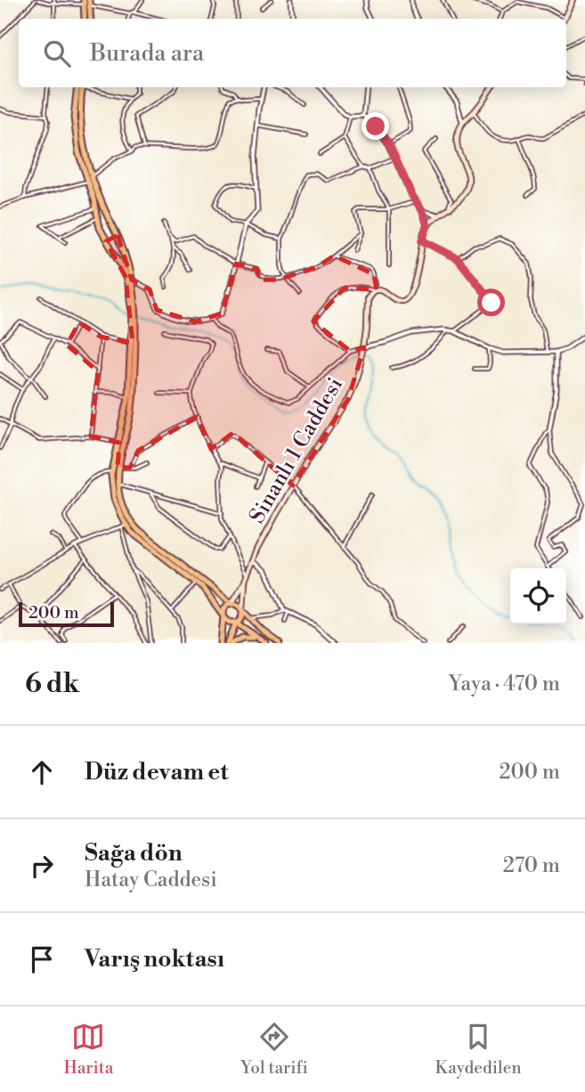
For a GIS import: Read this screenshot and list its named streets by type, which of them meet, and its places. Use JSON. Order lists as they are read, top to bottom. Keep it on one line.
{"streets":{"main road":["Sinanlı 1 Caddesi"]},"scale_bar":"200 m","page":{"search":"Burada ara","scale":"200 m","heading":["6 dk","Yaya · 470 m"],"list":[["Düz devam et","200 m"],["Sağa dön","Hatay Caddesi","270 m"],"Varış noktası"],"nav":["Harita","Yol tarifi","Kaydedilen"]}}
